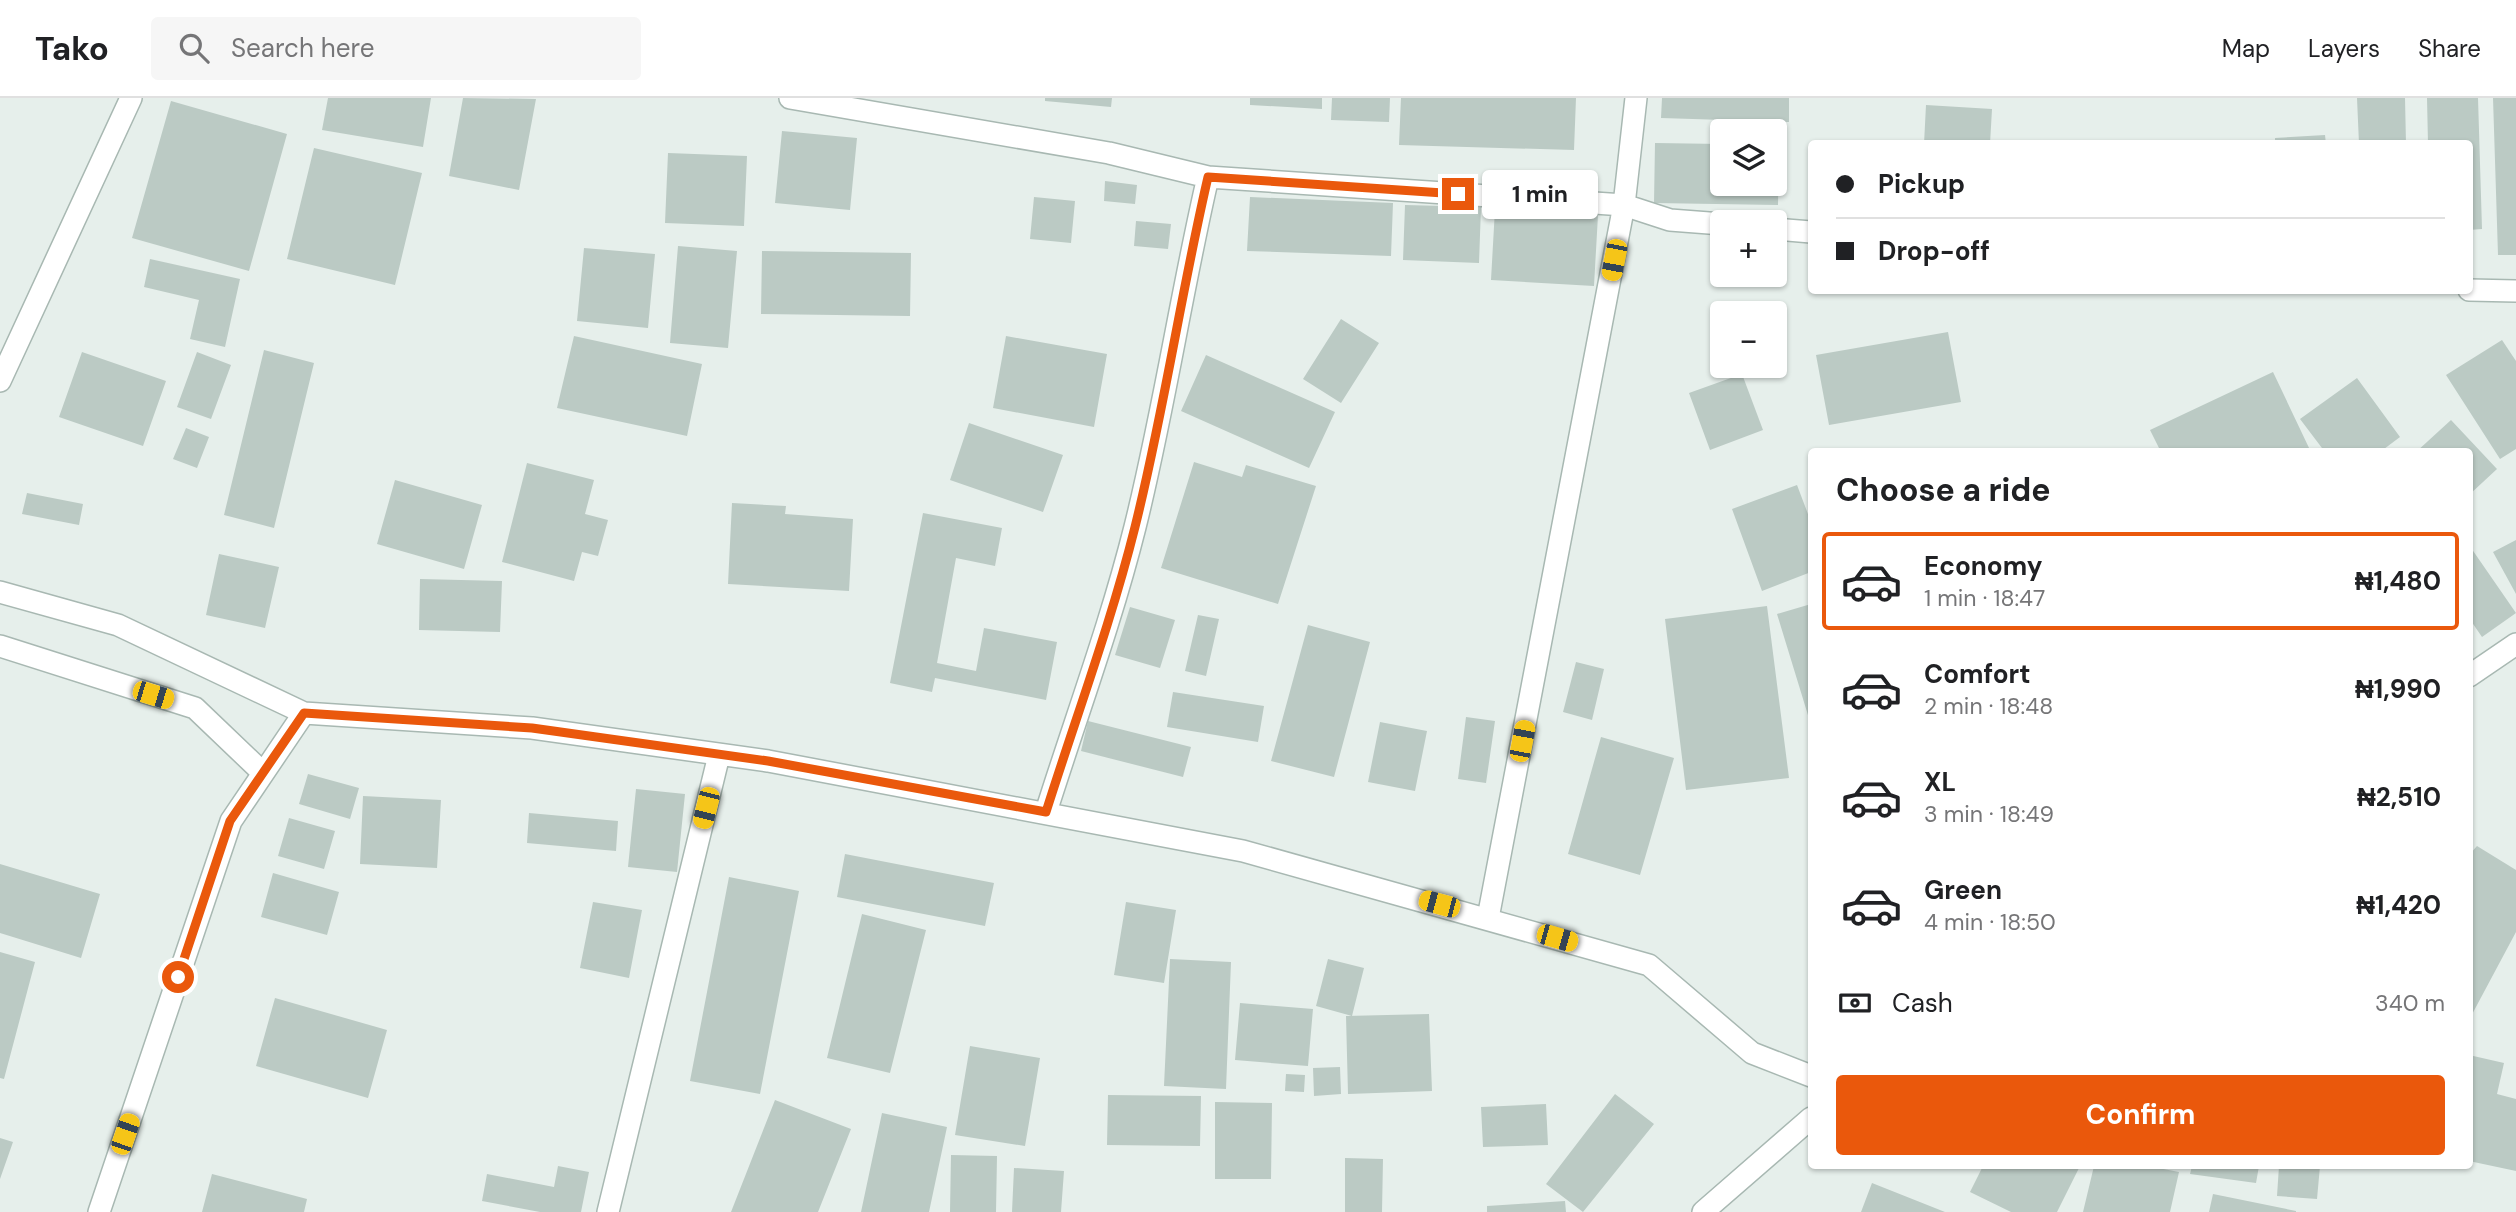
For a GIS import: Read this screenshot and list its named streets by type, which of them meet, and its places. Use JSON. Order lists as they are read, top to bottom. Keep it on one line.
{"page":{"header":"Tako","search":"Search here","nav":["Map","Layers","Share"],"map_buttons":["+","−"],"banner":["Pickup","Drop-off"],"bubble":"1 min","heading":"Choose a ride","list":[{"name":"Economy","note":"1 min · 18:47","value":"₦1,480"},{"name":"Comfort","note":"2 min · 18:48","value":"₦1,990"},{"name":"XL","note":"3 min · 18:49","value":"₦2,510"},{"name":"Green","note":"4 min · 18:50","value":"₦1,420"}],"pay":["Cash","340 m"],"buttons":"Confirm"}}
